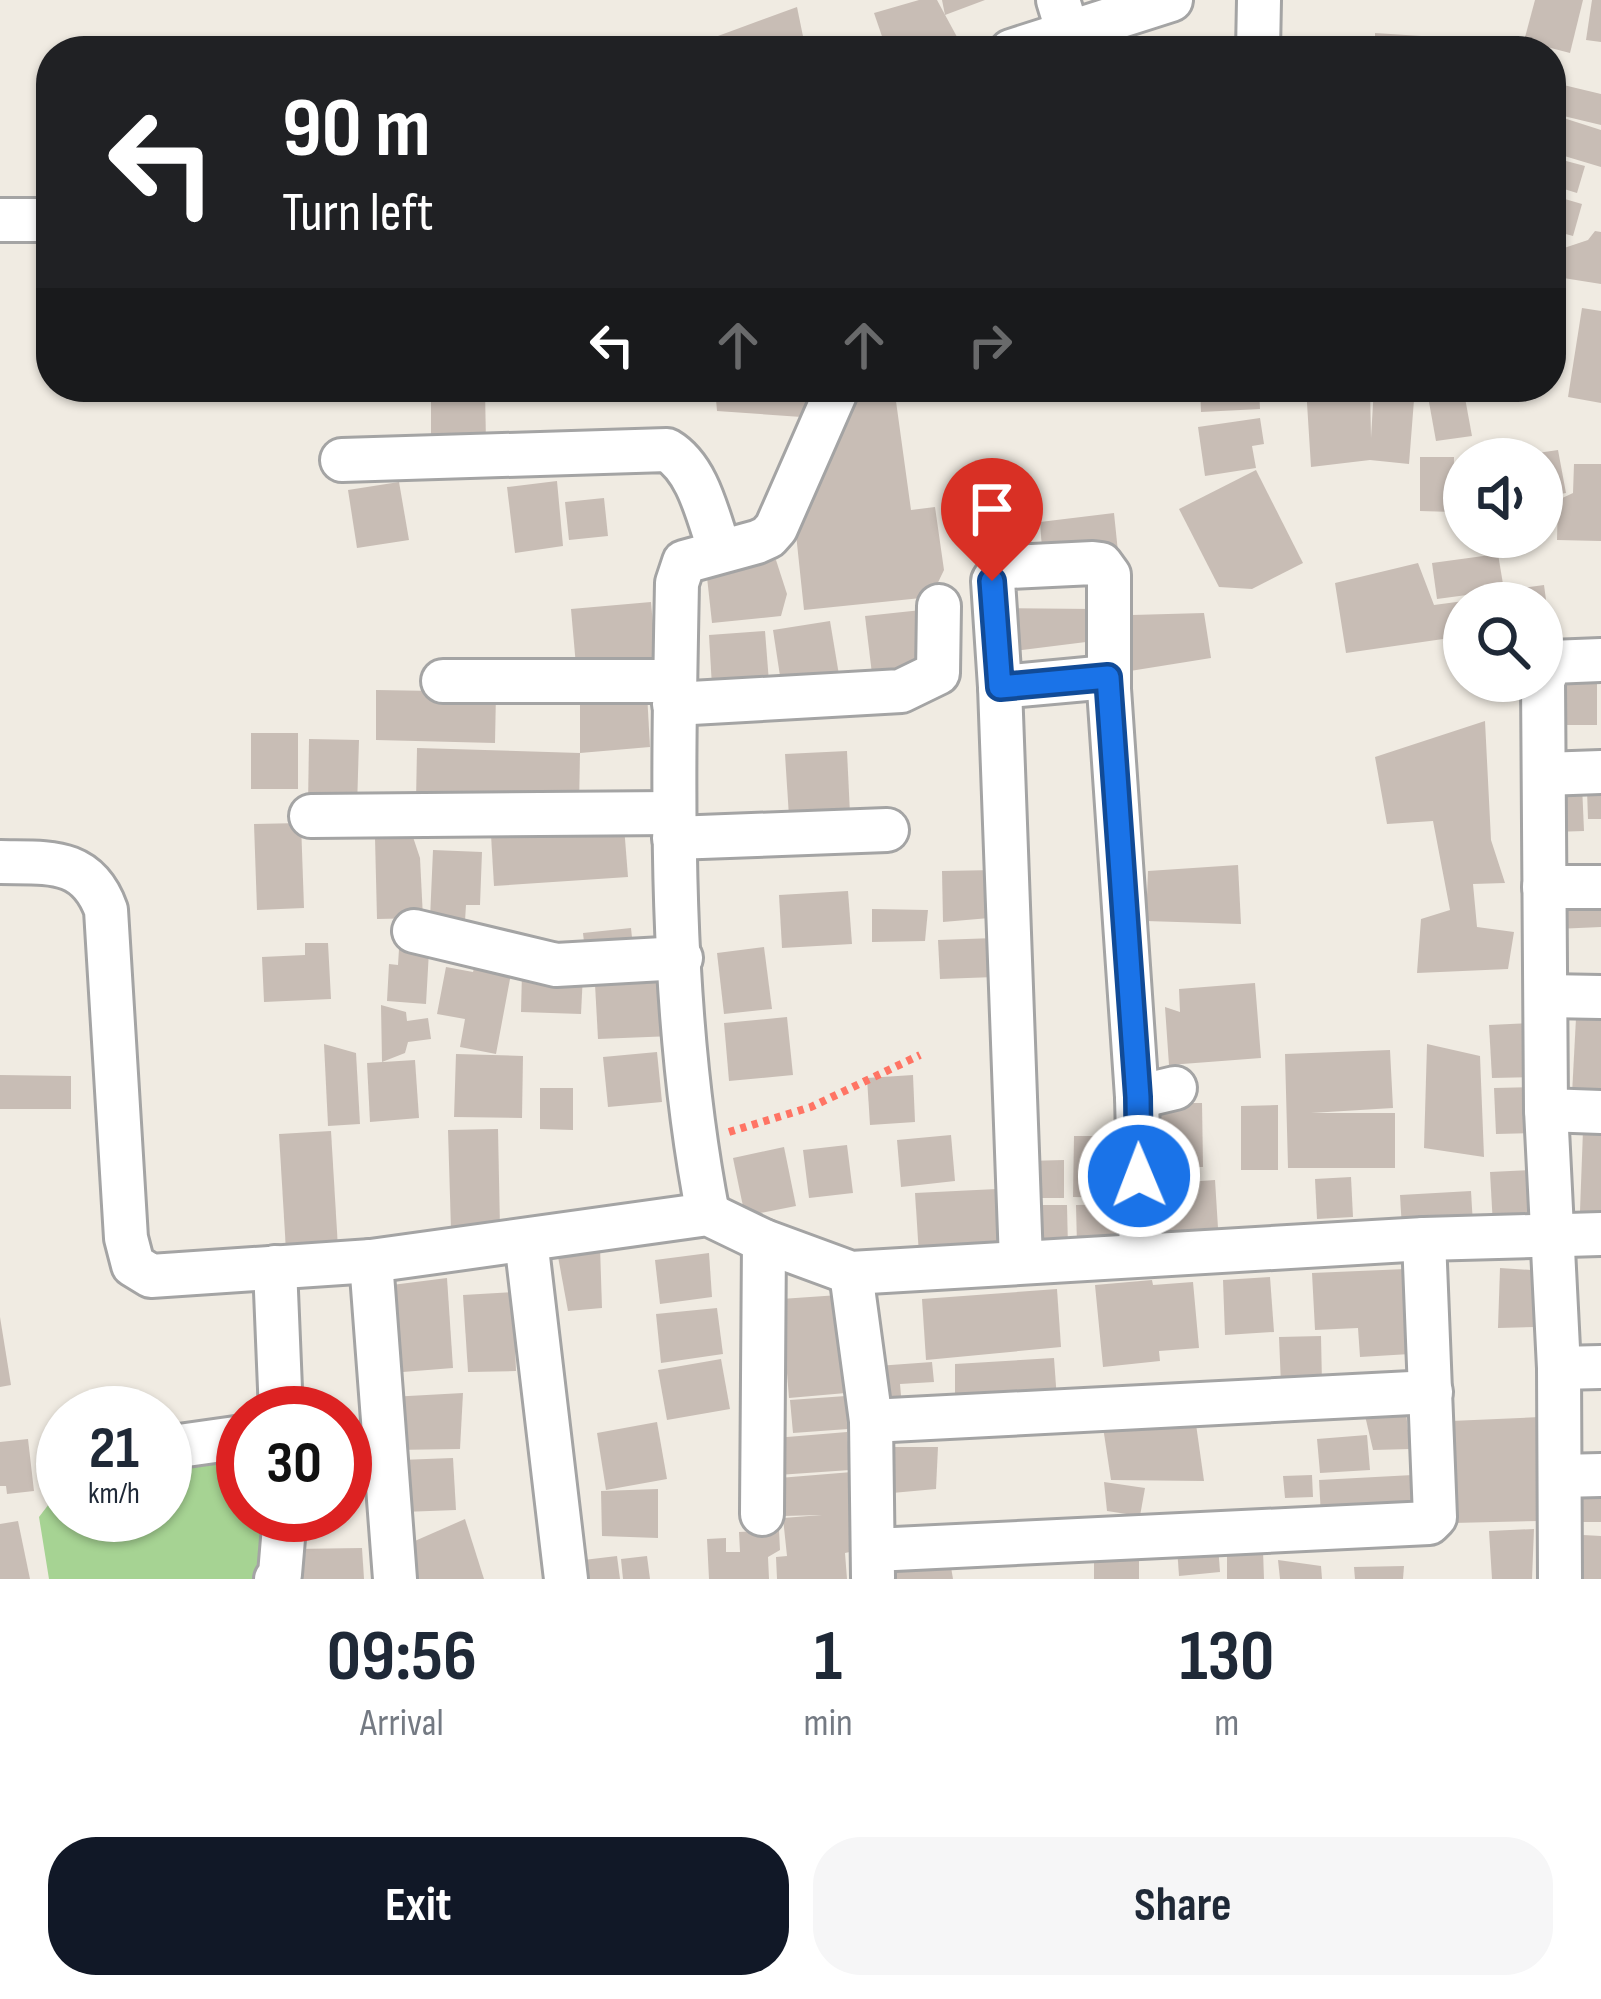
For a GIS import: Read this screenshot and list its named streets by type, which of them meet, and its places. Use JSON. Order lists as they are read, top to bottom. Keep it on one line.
{"page":{"turn":["90 m","Turn left"],"speed":"21 km/h","limit":"30","eta":["09:56","Arrival","1","min","130","m"],"buttons":["Exit","Share"]}}
